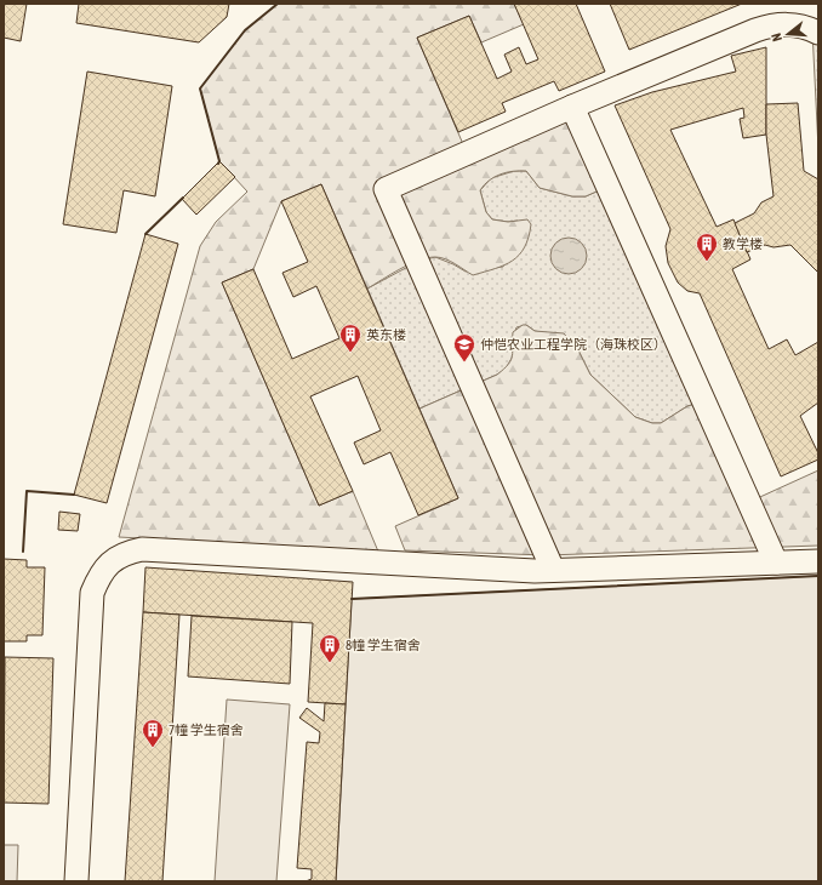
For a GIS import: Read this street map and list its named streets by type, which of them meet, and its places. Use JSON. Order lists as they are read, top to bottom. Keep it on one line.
{"places":{"building":["教学楼","英东楼","8幢 学生宿舍","7幢 学生宿舍"],"school or university":["仲恺农业工程学院（海珠校区）"]},"north":"left"}
